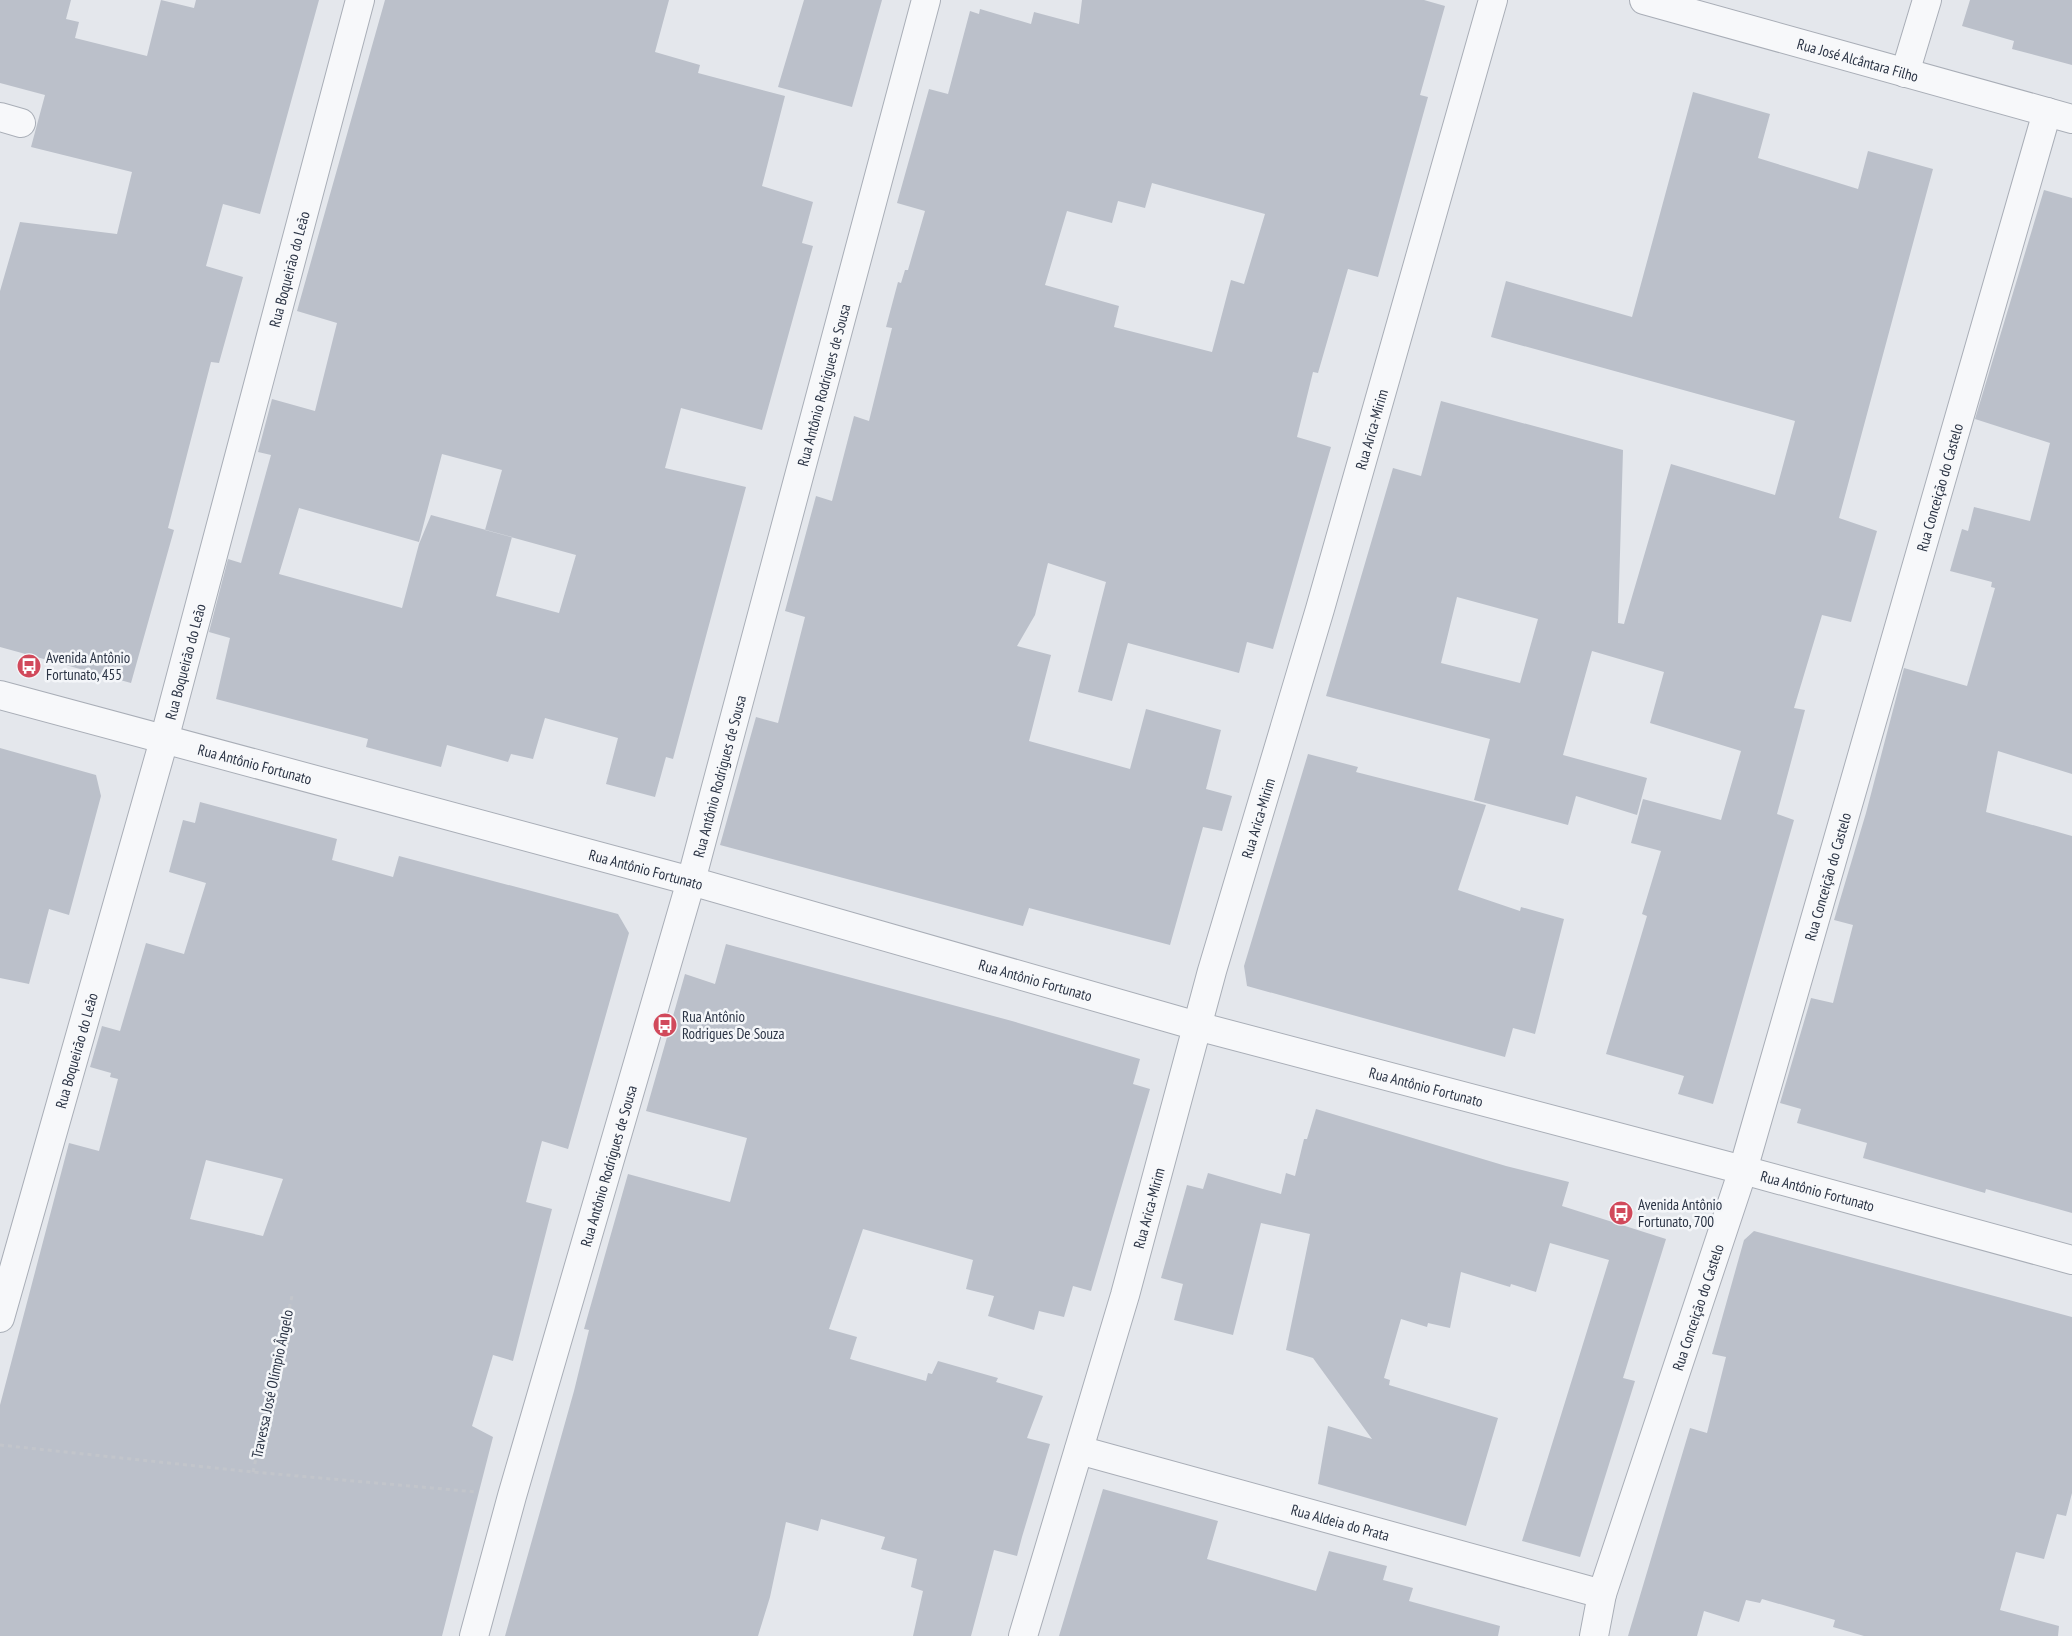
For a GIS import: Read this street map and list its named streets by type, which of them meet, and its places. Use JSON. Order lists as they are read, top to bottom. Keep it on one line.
{"streets":{"street":["Rua José Alcântara Filho","Rua Boqueirão do Leão","Rua Antônio Rodrigues de Sousa","Rua Arica-Mirim","Rua Conceição do Castelo","Rua Antônio Fortunato","Rua Aldeia do Prata"],"path":["Travessa José Olímpio Ângelo"]},"crossings":[["Rua José Alcântara Filho","Rua Conceição do Castelo"],["Rua Boqueirão do Leão","Rua Antônio Fortunato"],["Rua Antônio Rodrigues de Sousa","Rua Antônio Fortunato"],["Rua Arica-Mirim","Rua Antônio Fortunato"],["Rua Arica-Mirim","Rua Aldeia do Prata"],["Rua Conceição do Castelo","Rua Antônio Fortunato"],["Rua Conceição do Castelo","Rua Aldeia do Prata"]],"places":{"bus stop":["Avenida Antônio Fortunato, 455","Rua Antônio Rodrigues De Souza","Avenida Antônio Fortunato, 700"]}}
